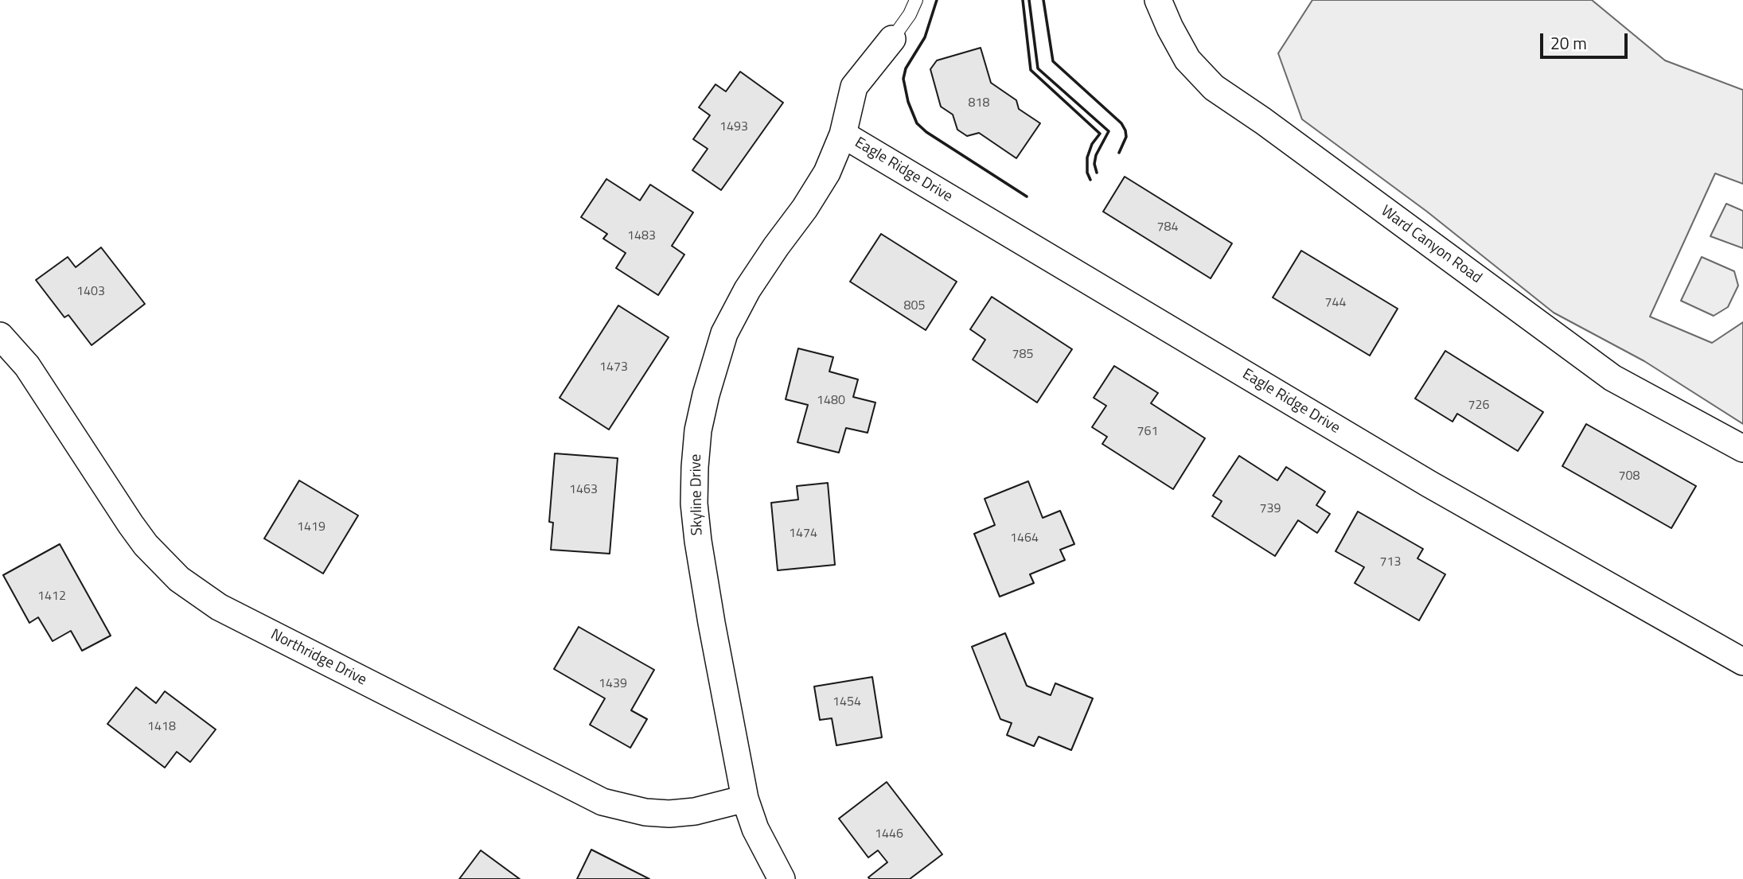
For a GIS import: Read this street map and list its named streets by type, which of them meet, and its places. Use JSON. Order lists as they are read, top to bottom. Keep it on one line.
{"streets":{"street":["Eagle Ridge Drive","Ward Canyon Road","Skyline Drive","Northridge Drive"]},"crossings":[["Eagle Ridge Drive","Skyline Drive"],["Skyline Drive","Northridge Drive"]],"house_numbers":["818","1493","784","1483","1403","744","805","785","1473","1480","726","761","708","1463","739","1419","1474","1464","713","1412","1439","1454","1418","1446"],"scale_bar":"20 m"}
